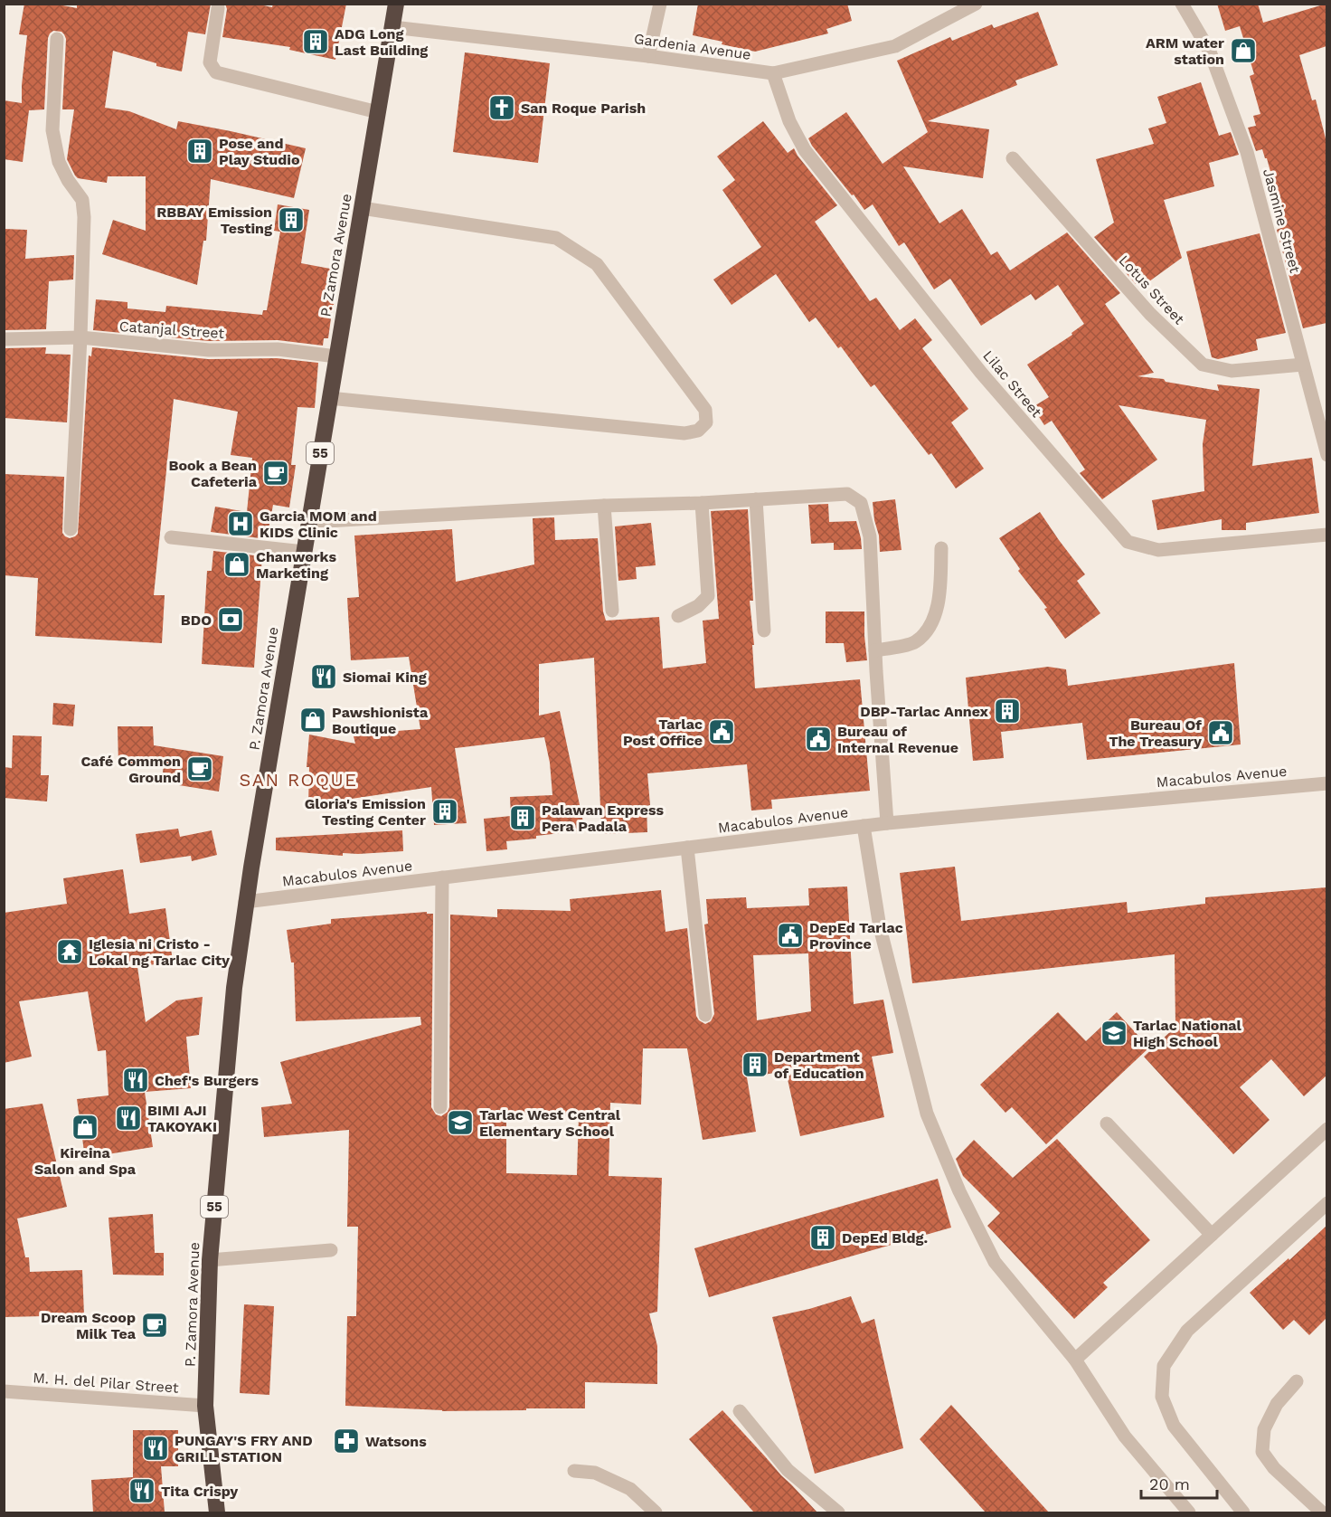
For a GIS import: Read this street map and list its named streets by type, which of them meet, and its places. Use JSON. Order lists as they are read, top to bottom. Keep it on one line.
{"streets":{"highway":["P. Zamora Avenue","55"],"street":["Gardenia Avenue","Jasmine Street","Lotus Street","Catanjal Street","Lilac Street","Macabulos Avenue","M. H. del Pilar Street"]},"crossings":[["Gardenia Avenue","P. Zamora Avenue"],["Gardenia Avenue","Lilac Street"],["Jasmine Street","Lotus Street"],["P. Zamora Avenue","Catanjal Street"],["P. Zamora Avenue","Macabulos Avenue"],["P. Zamora Avenue","M. H. del Pilar Street"]],"districts":["SAN ROQUE"],"places":{"building":["ADG Long Last Building","Pose and Play Studio","RBBAY Emission Testing","DBP-Tarlac Annex","Gloria's Emission Testing Center","Palawan Express Pera Padala","Department of Education","DepEd Bldg."],"shop":["ARM water station","Chanworks Marketing","Pawshionista Boutique","Kireina Salon and Spa"],"church":["San Roque Parish"],"cafe":["Book a Bean Cafeteria","Café Common Ground","Dream Scoop Milk Tea"],"hospital":["Garcia MOM and KIDS Clinic"],"bank":["BDO"],"restaurant":["Siomai King","Chef's Burgers","BIMI AJI TAKOYAKI","PUNGAY'S FRY AND GRILL STATION","Tita Crispy"],"public building":["Tarlac Post Office","Bureau Of The Treasury","Bureau of Internal Revenue","DepEd Tarlac Province"],"temple":["Iglesia ni Cristo - Lokal ng Tarlac City"],"school or university":["Tarlac National High School","Tarlac West Central Elementary School"],"pharmacy":["Watsons"]},"scale_bar":"20 m"}
